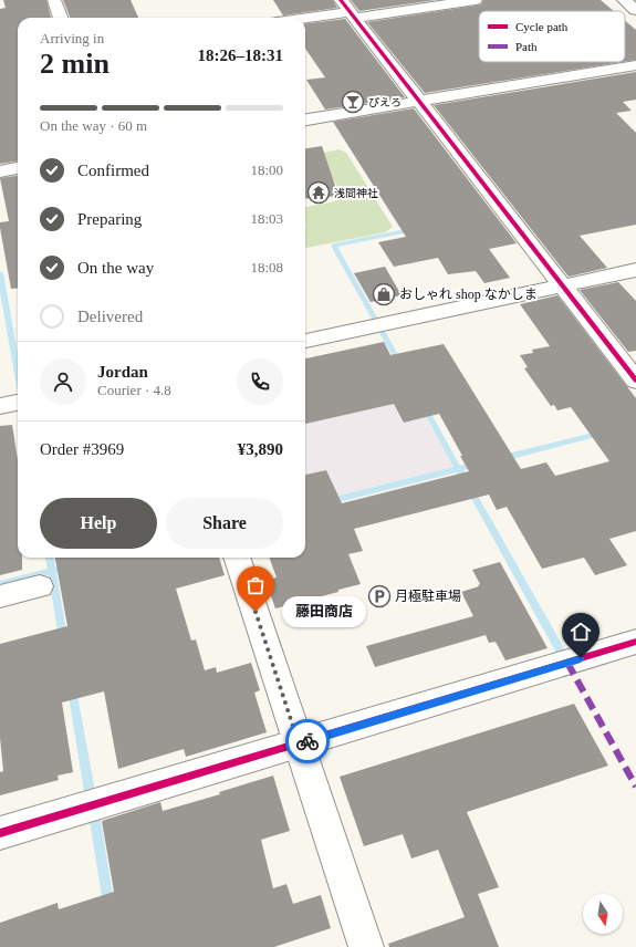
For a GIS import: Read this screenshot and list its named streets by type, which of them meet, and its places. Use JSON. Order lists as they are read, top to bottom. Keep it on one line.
{"places":{"bar":["ぴえろ"],"temple":["浅間神社"],"shop":["おしゃれ shop なかしま"],"parking":["月極駐車場"],"other":["藤田商店"]},"legend":["Cycle path","Path"],"north":"bottom","page":{"heading":["2 min","Arriving in","18:26–18:31"],"panel":["Jordan","Courier · 4.8","Order #3969","¥3,890"],"bar":"On the way · 60 m","list":[["Confirmed","18:00"],["Preparing","18:03"],["On the way","18:08"],"Delivered"],"buttons":["Help","Share"],"bubble":"藤田商店"}}
